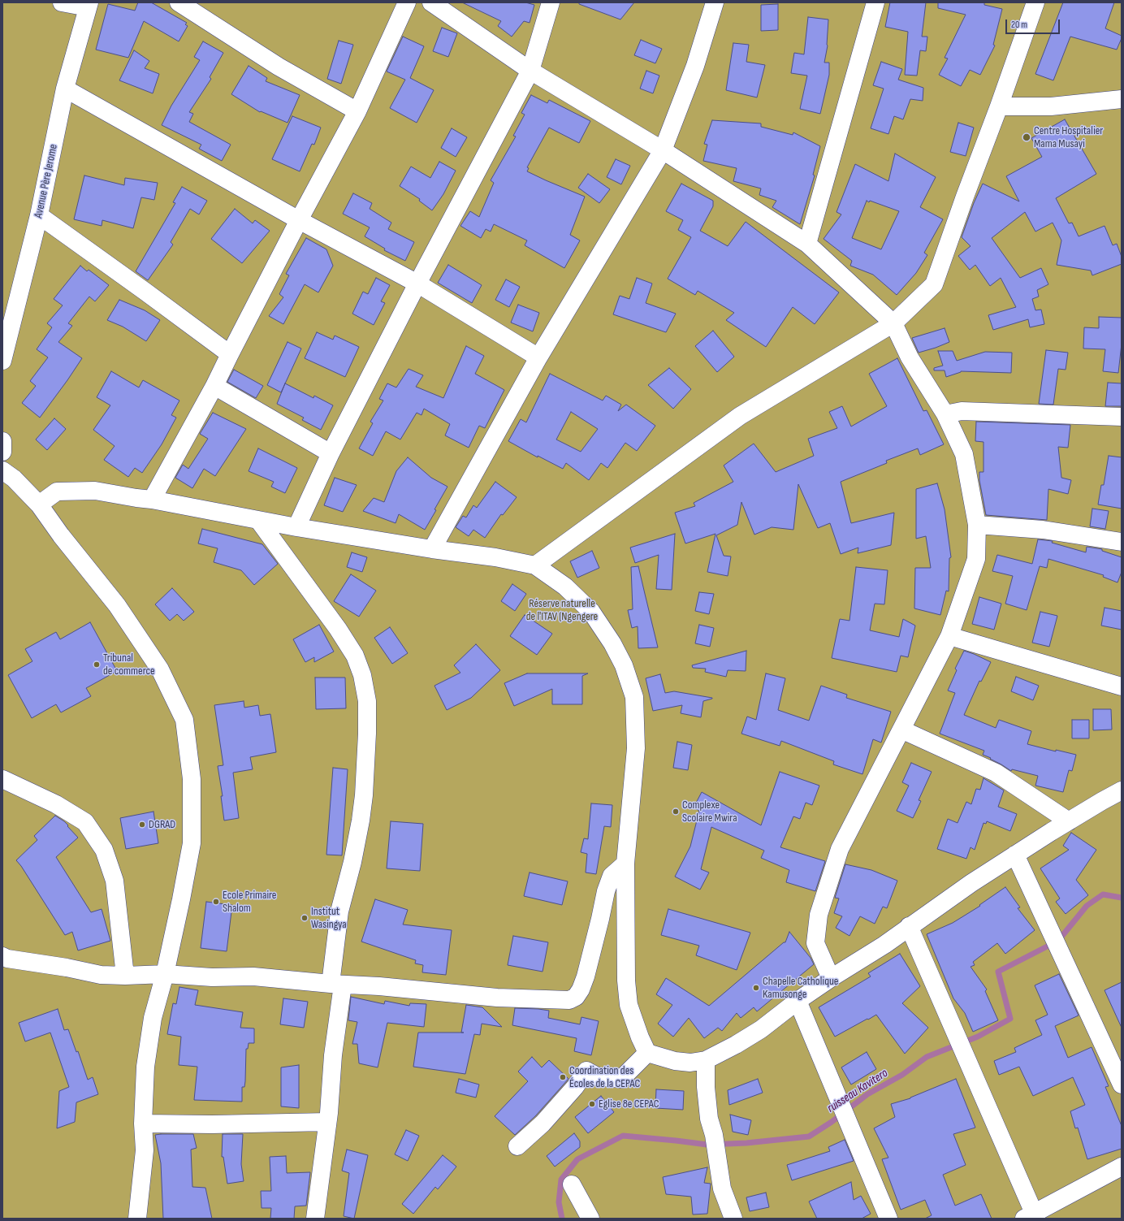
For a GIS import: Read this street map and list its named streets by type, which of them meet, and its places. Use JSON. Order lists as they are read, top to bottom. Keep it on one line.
{"streets":{"street":["Avenue Père Jerome"]},"water":["ruisseau Kavitero"],"parks":["Réserve naturelle de l'ITAV (Ngengere"],"places":["Centre Hospitalier Mama Musayi","Tribunal de commerce","Complexe Scolaire Mwira","DGRAD","Ecole Primaire Shalom","Institut Wasingya","Chapelle Catholique Kamusonge","Coordination des Écoles de la CEPAC","Eglise 8e CEPAC"],"scale_bar":"20 m"}
